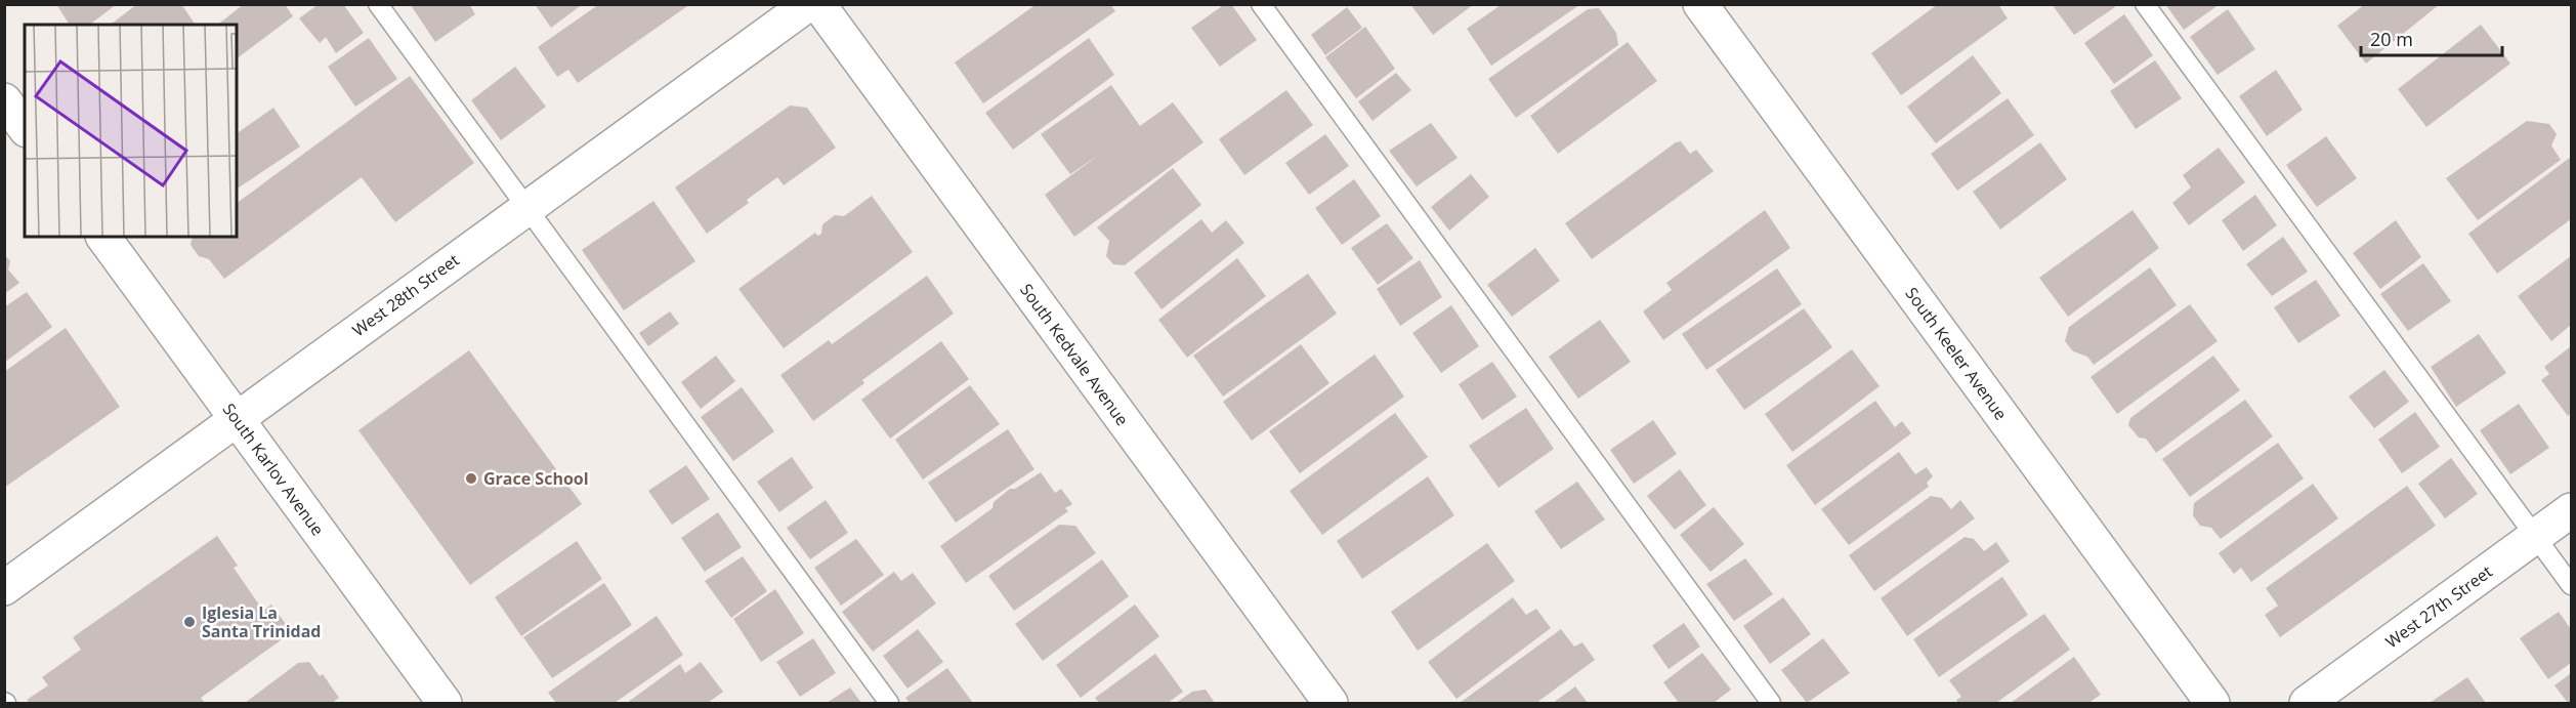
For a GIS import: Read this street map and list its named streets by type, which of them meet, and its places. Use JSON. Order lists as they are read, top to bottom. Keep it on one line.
{"streets":{"street":["West 28th Street","South Keeler Avenue","South Kedvale Avenue","South Karlov Avenue","West 27th Street"]},"crossings":[["West 28th Street","South Karlov Avenue"]],"places":["Grace School","Iglesia La Santa Trinidad"],"scale_bar":"20 m"}
